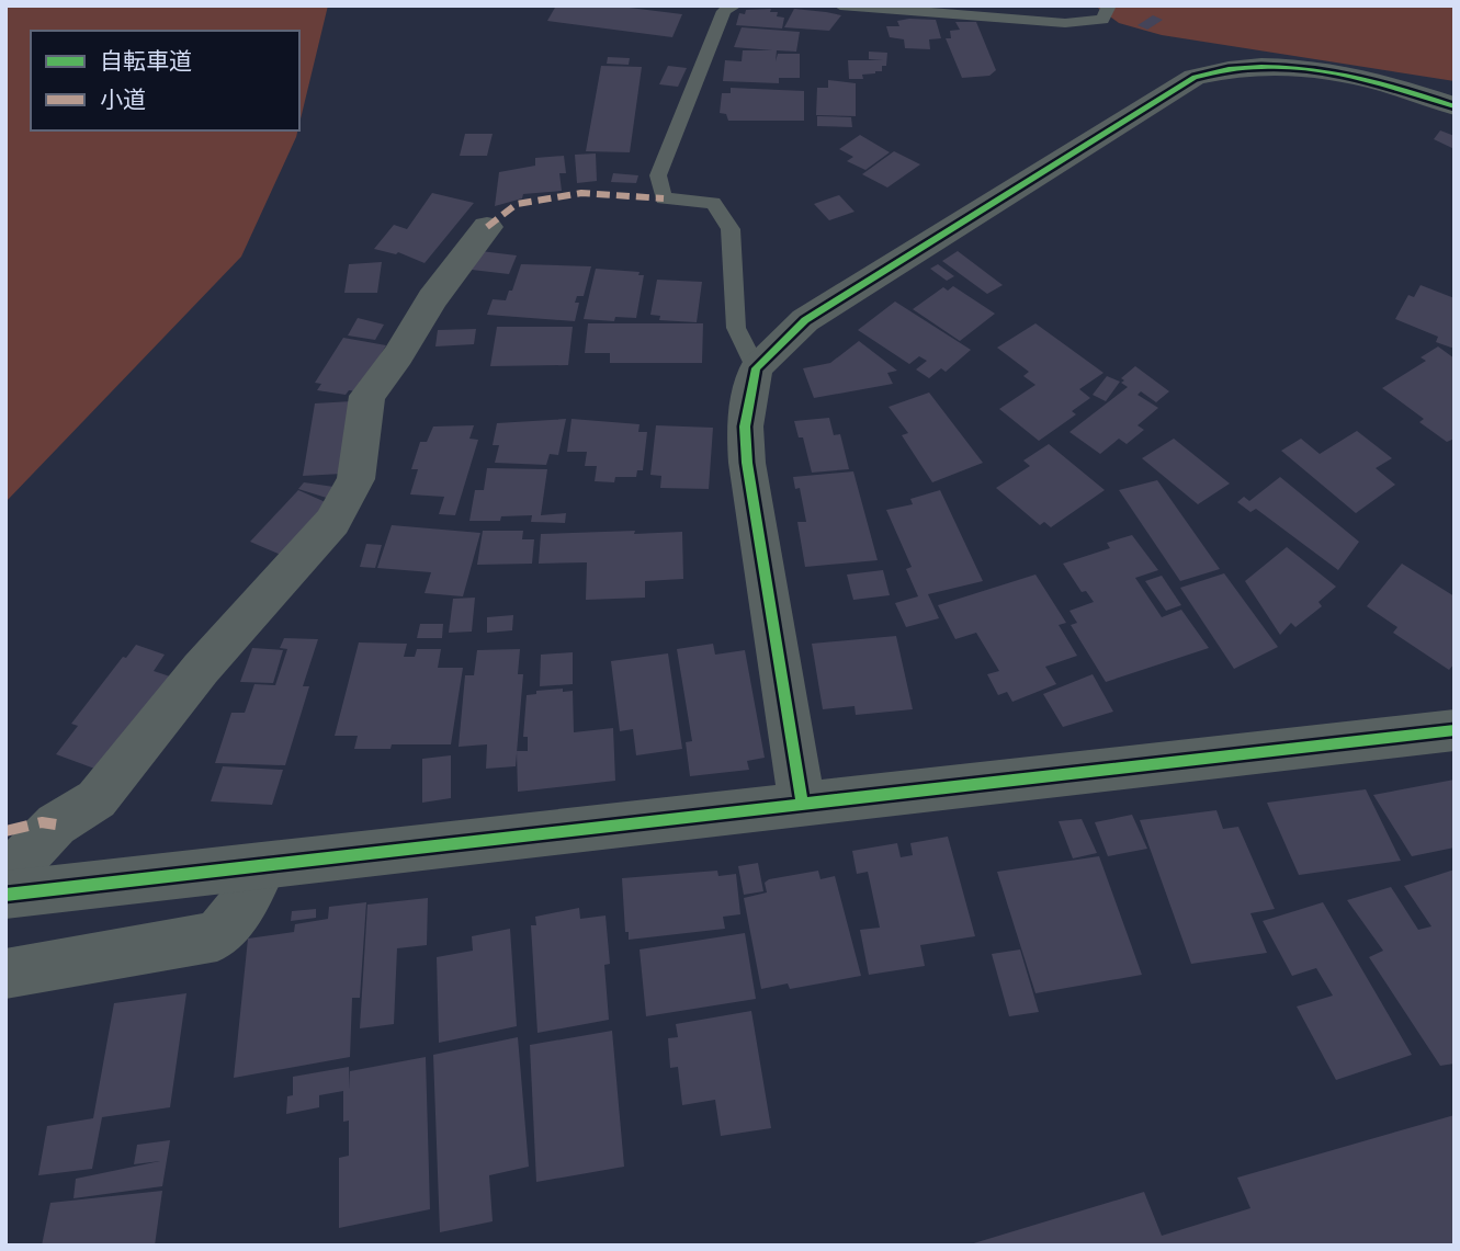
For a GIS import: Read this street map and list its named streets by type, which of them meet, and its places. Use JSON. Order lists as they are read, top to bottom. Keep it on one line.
{"legend":["自転車道","小道"]}
